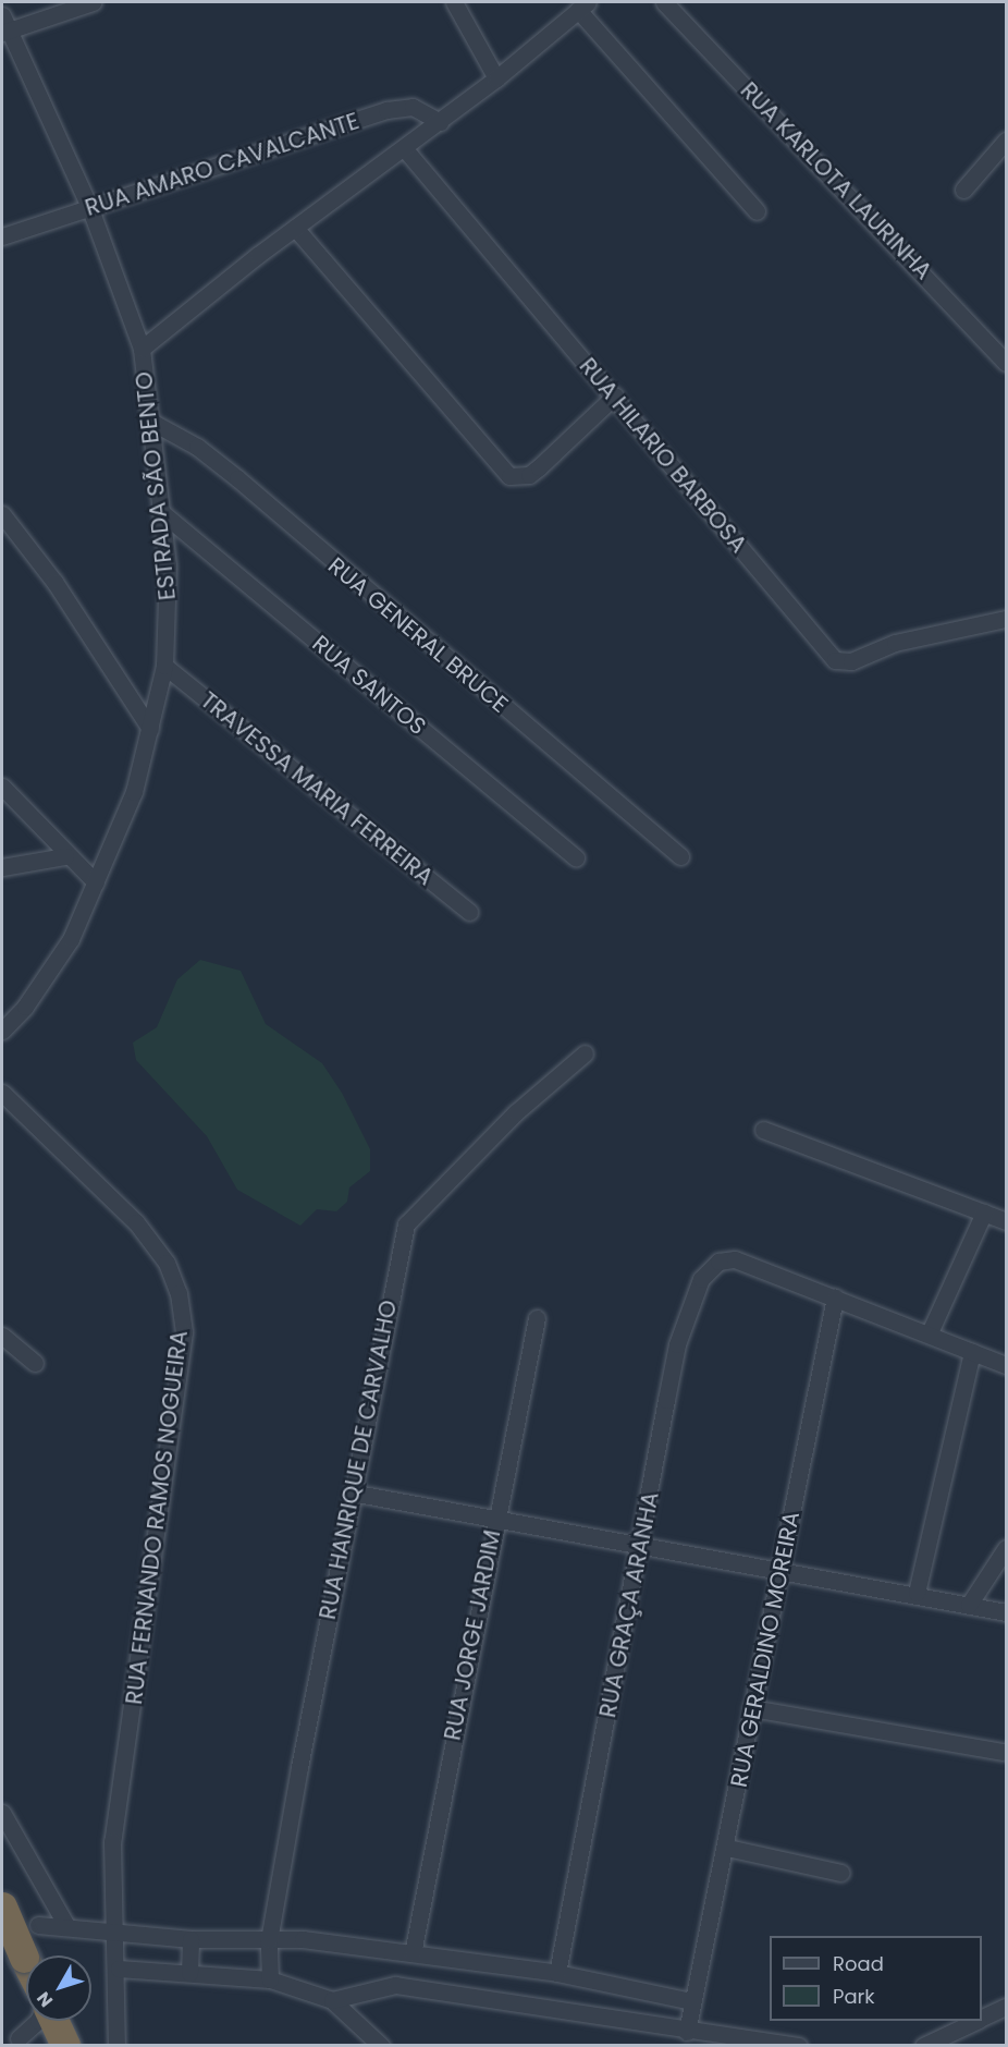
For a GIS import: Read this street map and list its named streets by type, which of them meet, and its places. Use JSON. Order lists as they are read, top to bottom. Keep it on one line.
{"streets":{"street":["RUA AMARO CAVALCANTE","RUA KARLOTA LAURINHA","RUA HILARIO BARBOSA","ESTRADA SÃO BENTO","RUA GENERAL BRUCE","RUA SANTOS","TRAVESSA MARIA FERREIRA","RUA HANRIQUE DE CARVALHO","RUA FERNANDO RAMOS NOGUEIRA","RUA GRAÇA ARANHA","RUA JORGE JARDIM","RUA GERALDINO MOREIRA"]},"crossings":[["RUA AMARO CAVALCANTE","ESTRADA SÃO BENTO"],["RUA HILARIO BARBOSA","ESTRADA SÃO BENTO"],["ESTRADA SÃO BENTO","RUA GENERAL BRUCE"],["ESTRADA SÃO BENTO","RUA SANTOS"],["ESTRADA SÃO BENTO","TRAVESSA MARIA FERREIRA"],["RUA GRAÇA ARANHA","RUA GERALDINO MOREIRA"]],"legend":["Road","Park"],"north":"bottom left"}
